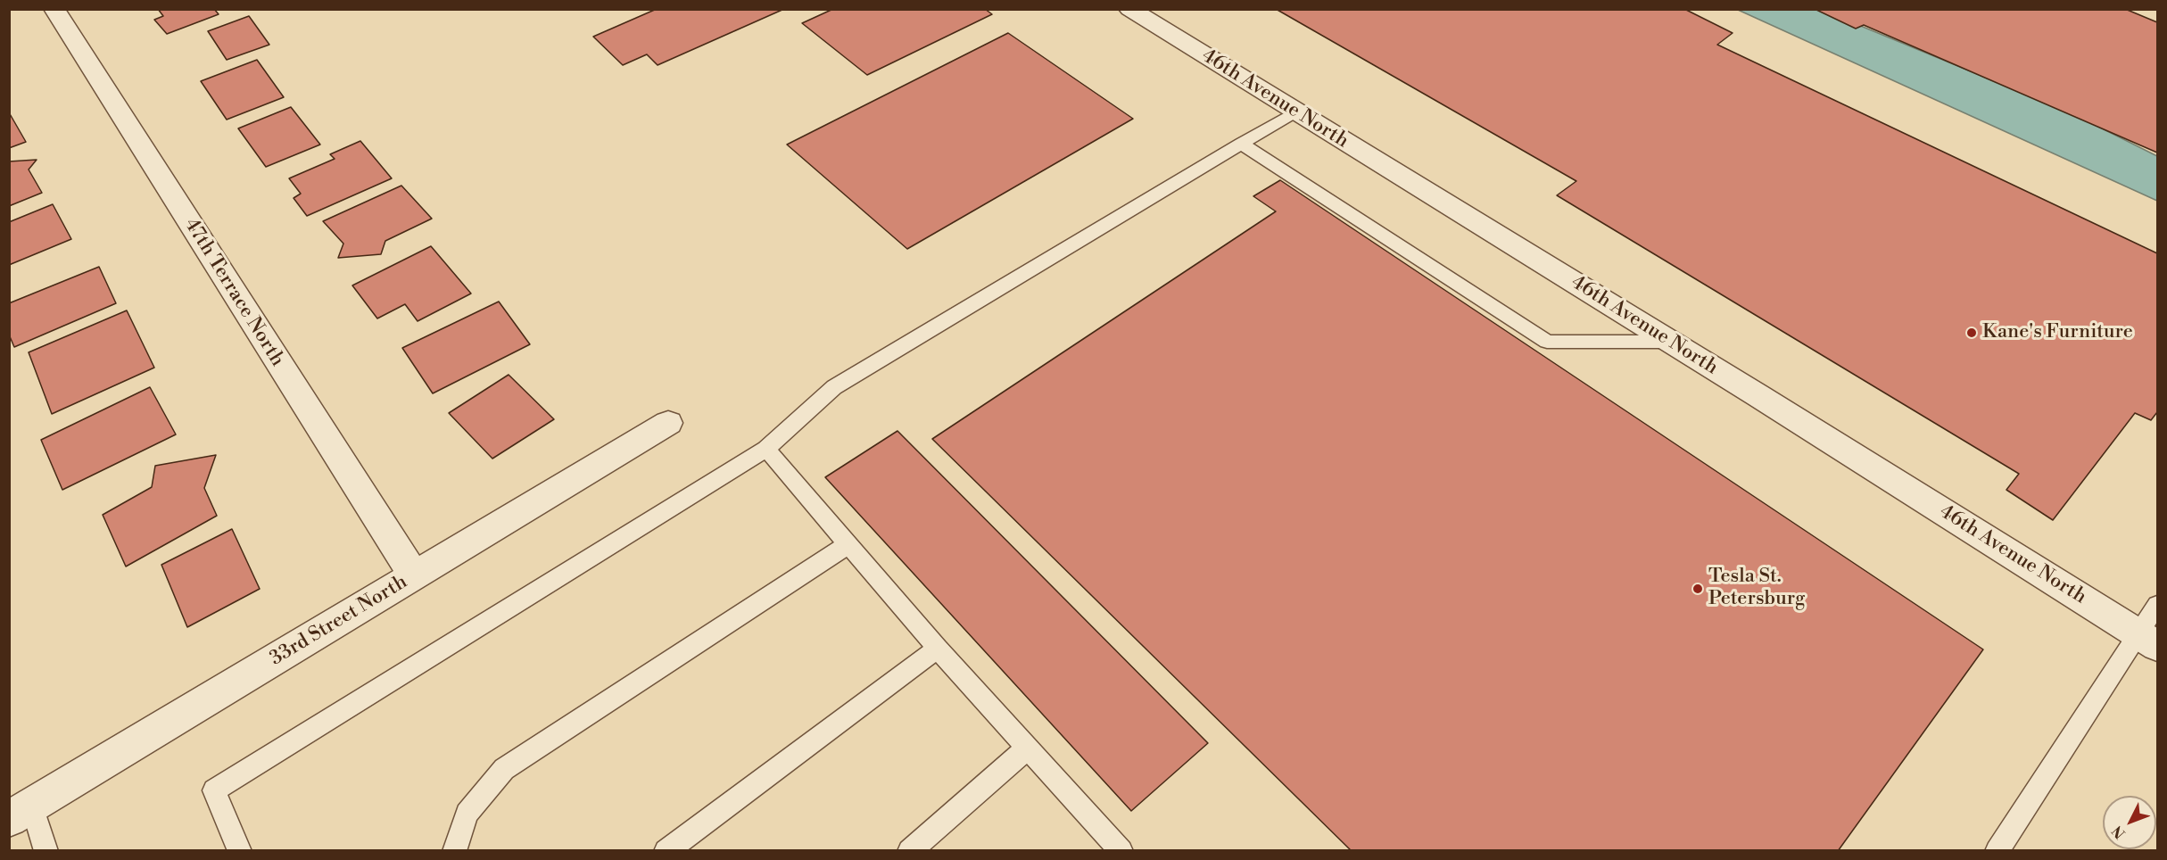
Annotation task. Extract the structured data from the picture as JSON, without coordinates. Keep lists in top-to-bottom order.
{
  "streets": {
    "street": ["46th Avenue North", "47th Terrace North", "33rd Street North"]
  },
  "crossings": [
    ["47th Terrace North", "33rd Street North"]
  ],
  "places": ["Kane's Furniture", "Tesla St. Petersburg"],
  "north": "bottom left"
}
